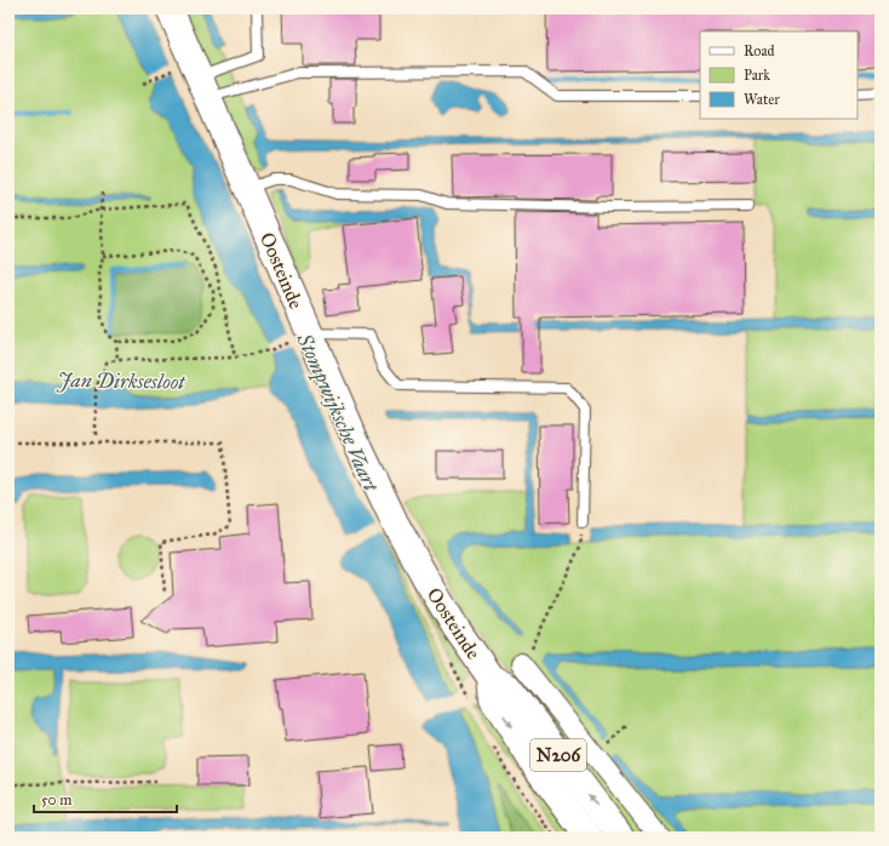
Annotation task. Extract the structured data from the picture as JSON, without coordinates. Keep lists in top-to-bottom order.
{
  "streets": {
    "main road": ["Oosteinde", "N206"]
  },
  "water": ["Jan Dirksesloot", "Stompwijksche Vaart"],
  "legend": ["Road", "Park", "Water"],
  "scale_bar": "50 m"
}
